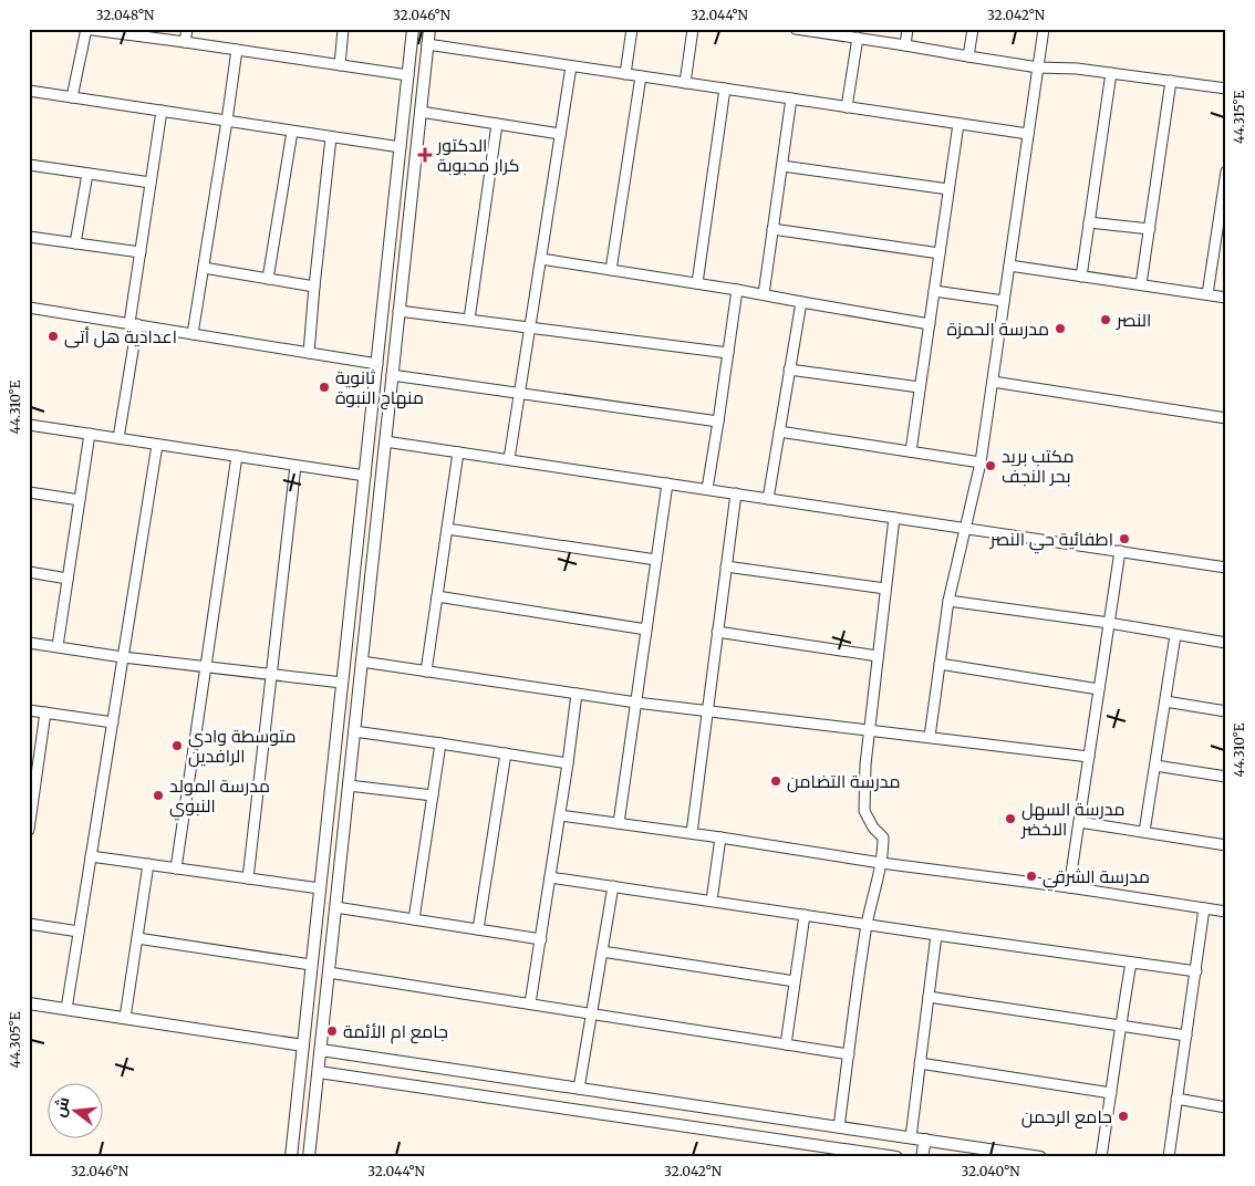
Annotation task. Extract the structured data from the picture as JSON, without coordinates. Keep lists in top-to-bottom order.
{
  "places": {
    "health": ["الدكتور كرار محبوبة"],
    "other": [
      "النصر",
      "مدرسة الحمزة",
      "اعدادية هل أتى",
      "ثانوية منهاج النبوة",
      "مكتب بريد بحر النجف",
      "اطفائية حي النصر",
      "متوسطة وادي الرافدين",
      "مدرسة التضامن",
      "مدرسة المولد النبوي",
      "مدرسة السهل الاخضر",
      "مدرسة الشرقي",
      "جامع ام الأئمة",
      "جامع الرحمن"
    ]
  },
  "north": "left",
  "coordinates": [
    "32.048°N",
    "32.046°N",
    "32.044°N",
    "32.042°N",
    "44.315°E",
    "44.310°E",
    "44.305°E",
    "32.040°N"
  ]
}
